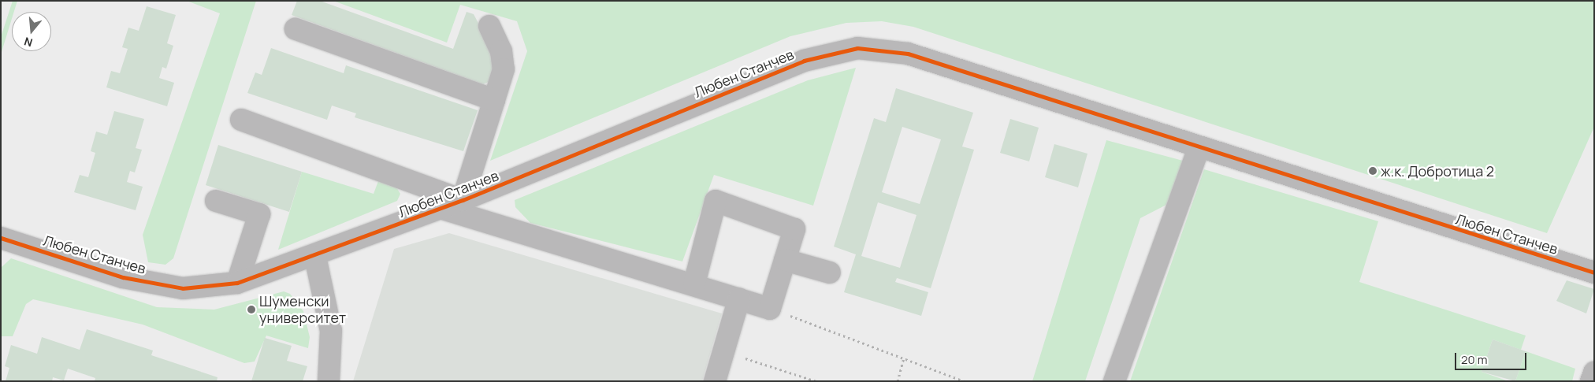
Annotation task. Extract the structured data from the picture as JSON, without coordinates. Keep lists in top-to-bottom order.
{
  "streets": {
    "street": ["Любен Станчев"]
  },
  "places": ["ж.к. Добротица 2", "Шуменски университет"],
  "scale_bar": "20 m",
  "north": "bottom"
}
